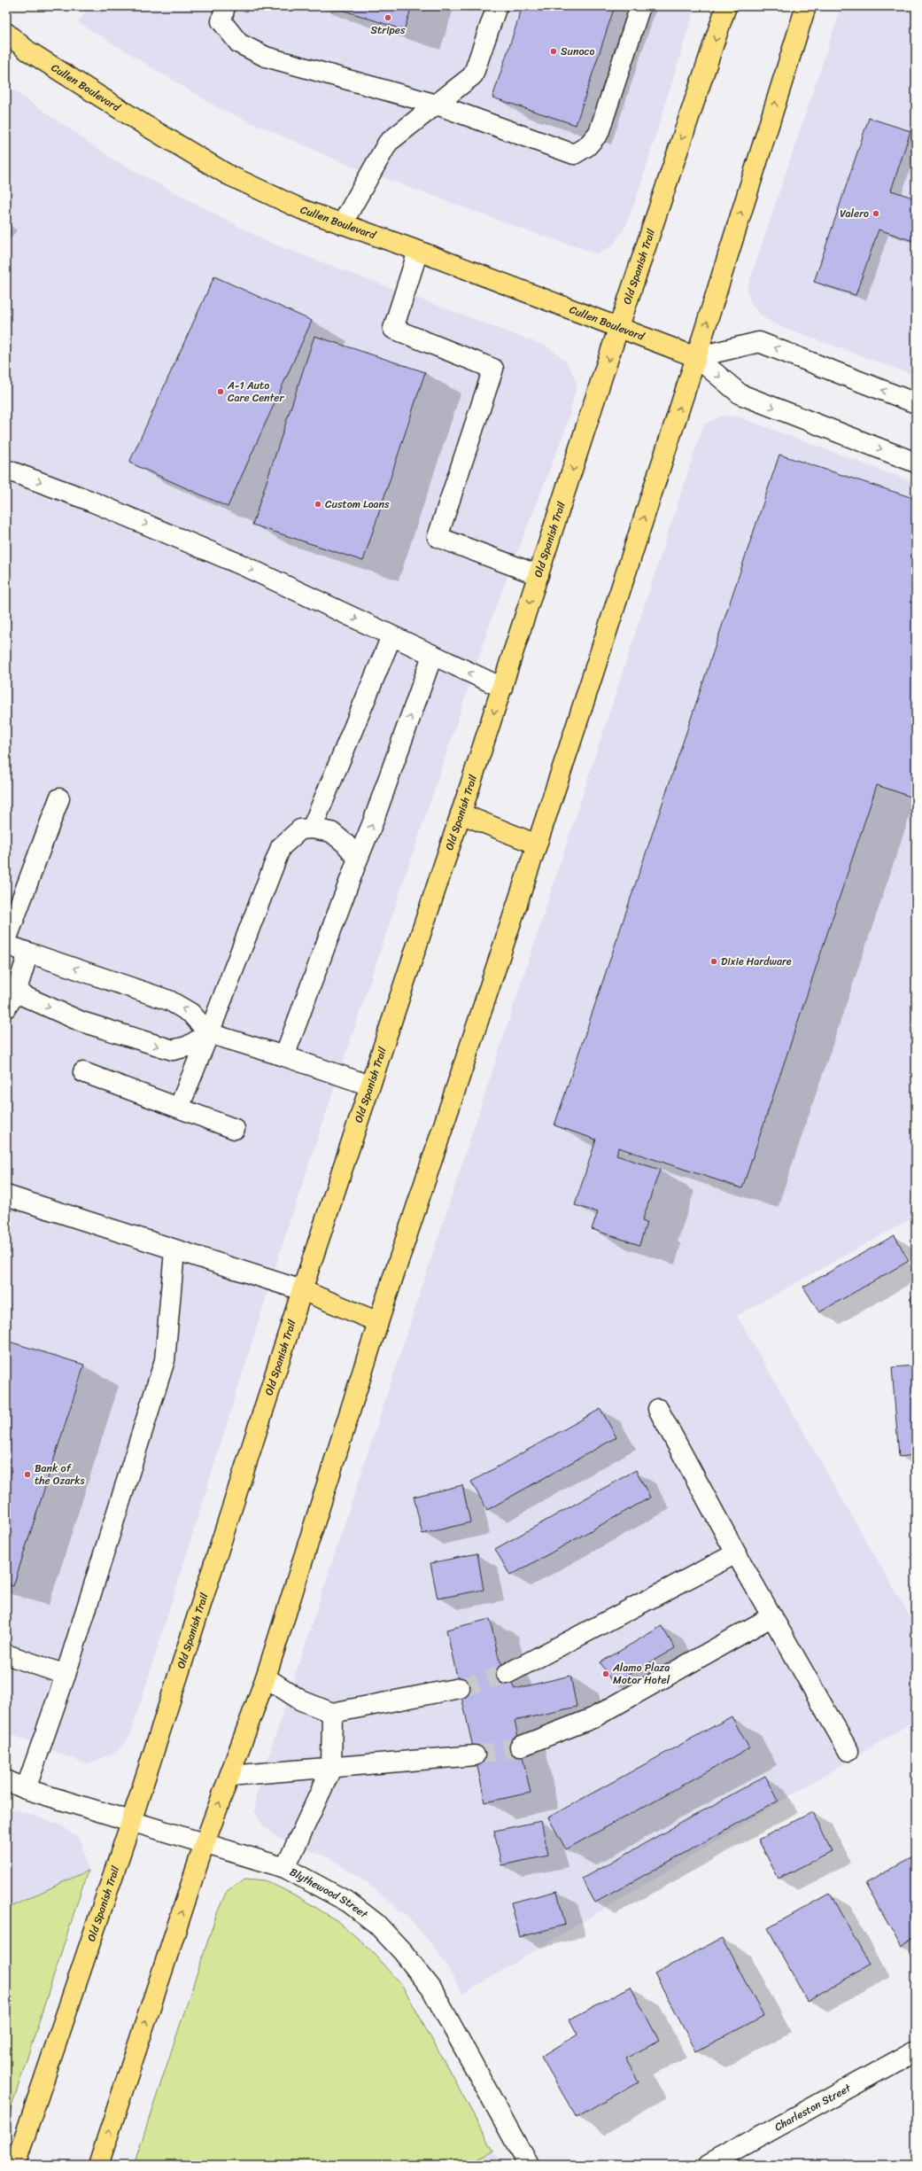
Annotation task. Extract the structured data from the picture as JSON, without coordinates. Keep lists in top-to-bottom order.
{
  "streets": {
    "main road": ["Cullen Boulevard", "Old Spanish Trail"],
    "street": ["Blythewood Street", "Charleston Street"]
  },
  "crossings": [
    ["Cullen Boulevard", "Old Spanish Trail"],
    ["Old Spanish Trail", "Blythewood Street"]
  ],
  "places": [
    "Stripes",
    "Sunoco",
    "Valero",
    "A-1 Auto Care Center",
    "Custom Loans",
    "Dixie Hardware",
    "Bank of the Ozarks",
    "Alamo Plaza Motor Hotel"
  ]
}
